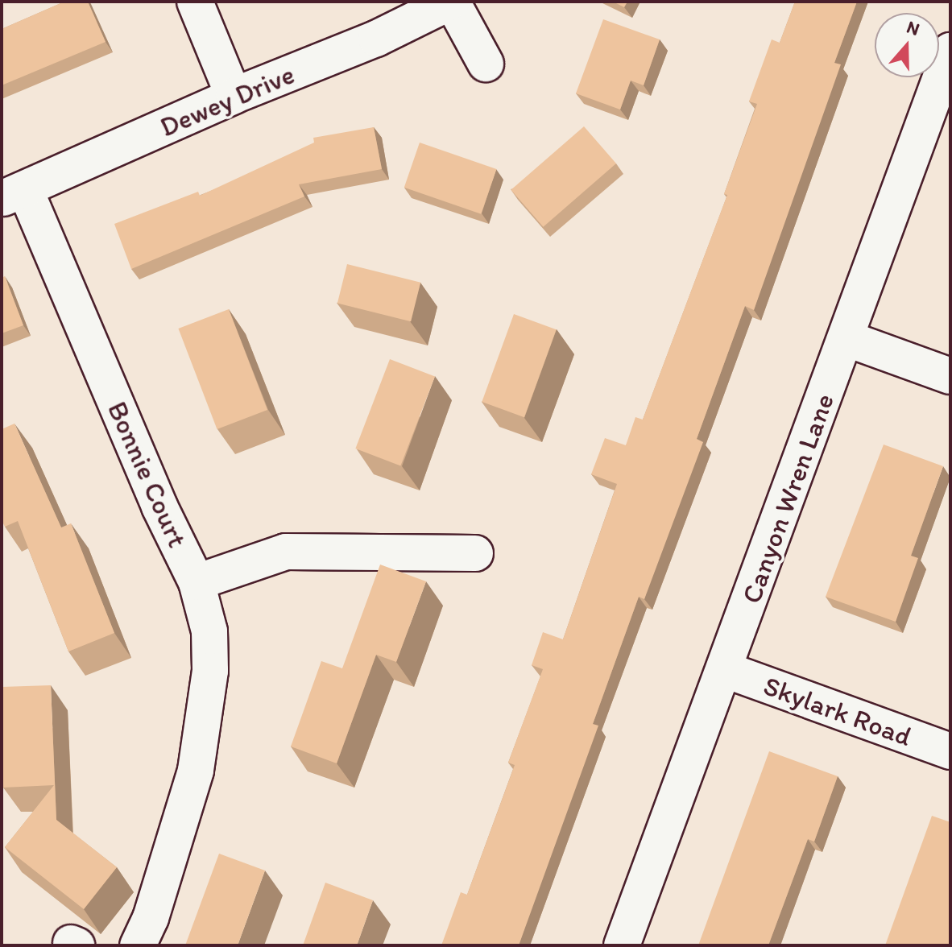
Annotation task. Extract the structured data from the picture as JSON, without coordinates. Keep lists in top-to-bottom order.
{
  "streets": {
    "street": [
      "Dewey Drive",
      "Bonnie Court",
      "Canyon Wren Lane",
      "Skylark Road"
    ]
  },
  "crossings": [
    ["Dewey Drive", "Bonnie Court"],
    ["Canyon Wren Lane", "Skylark Road"]
  ],
  "north": "top"
}
